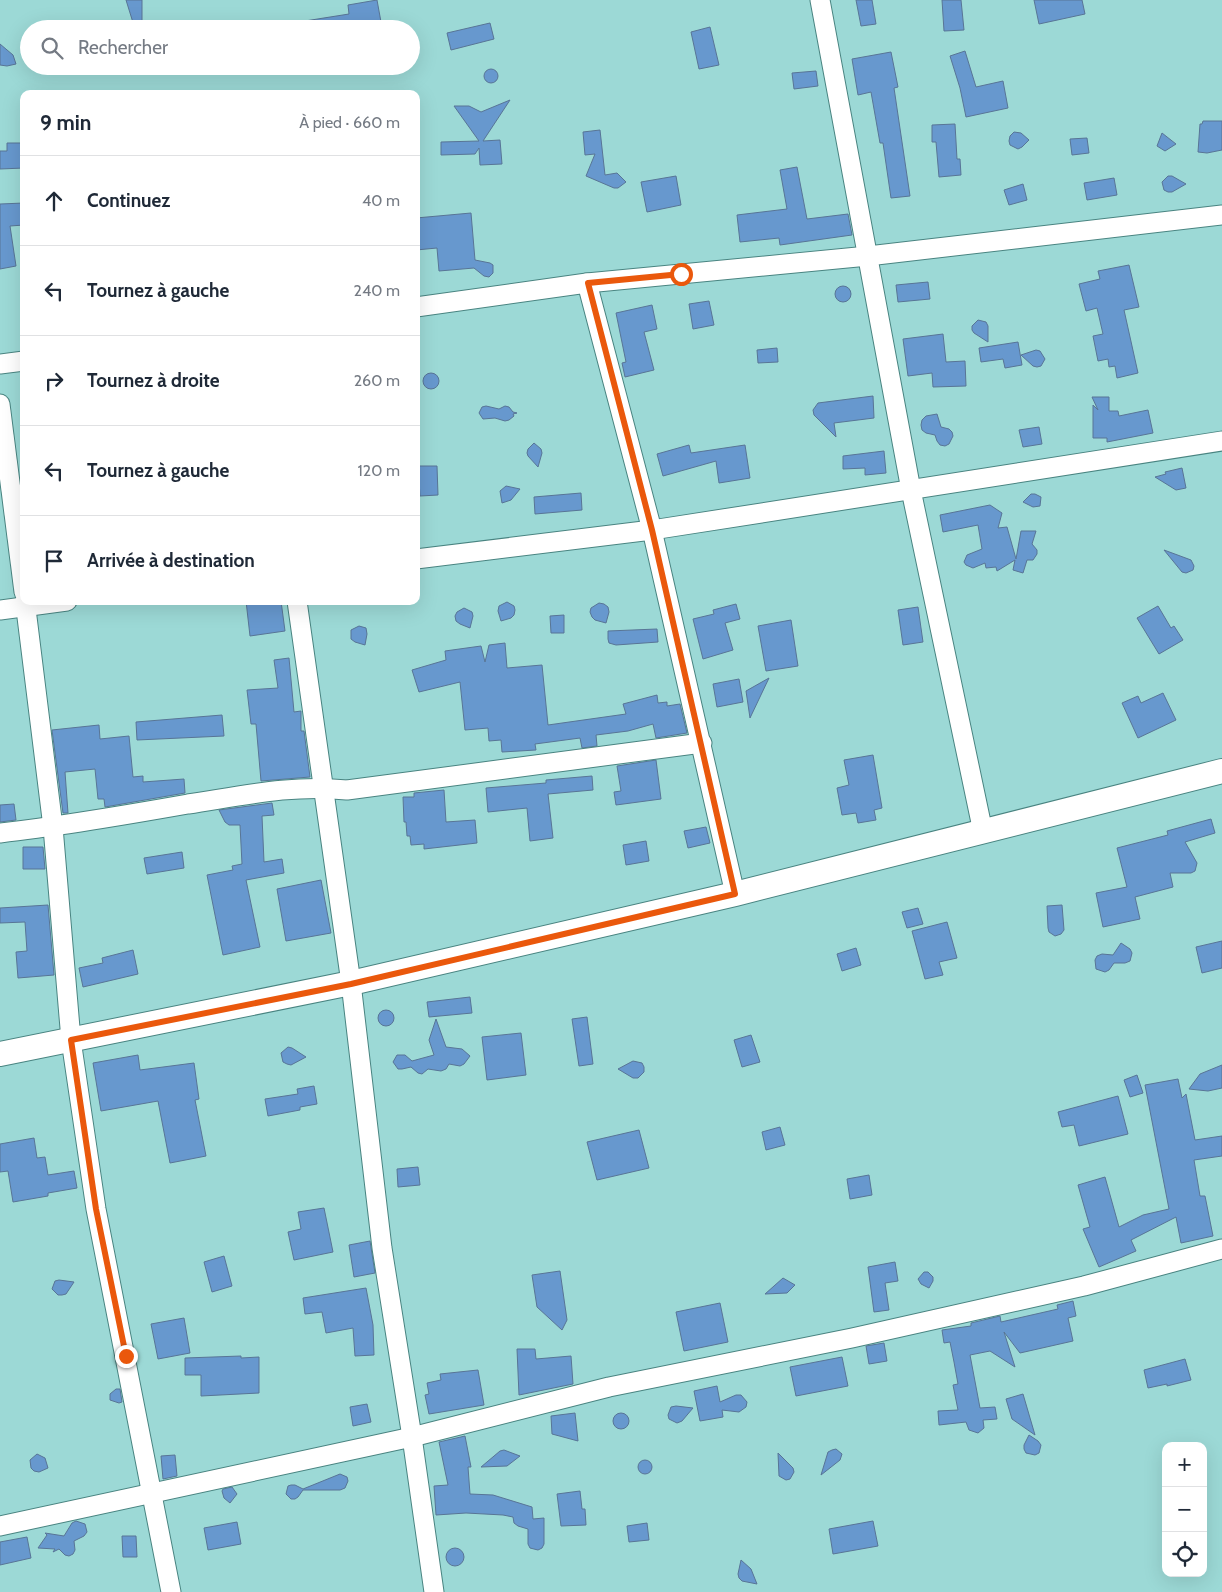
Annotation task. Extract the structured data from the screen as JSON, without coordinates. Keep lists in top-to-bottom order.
{
  "page": {
    "search": "Rechercher",
    "heading": ["9 min", "À pied · 660 m"],
    "list": [
      ["Continuez", "40 m"],
      ["Tournez à gauche", "240 m"],
      ["Tournez à droite", "260 m"],
      ["Tournez à gauche", "120 m"],
      "Arrivée à destination"
    ],
    "map_buttons": ["+", "−"]
  }
}
